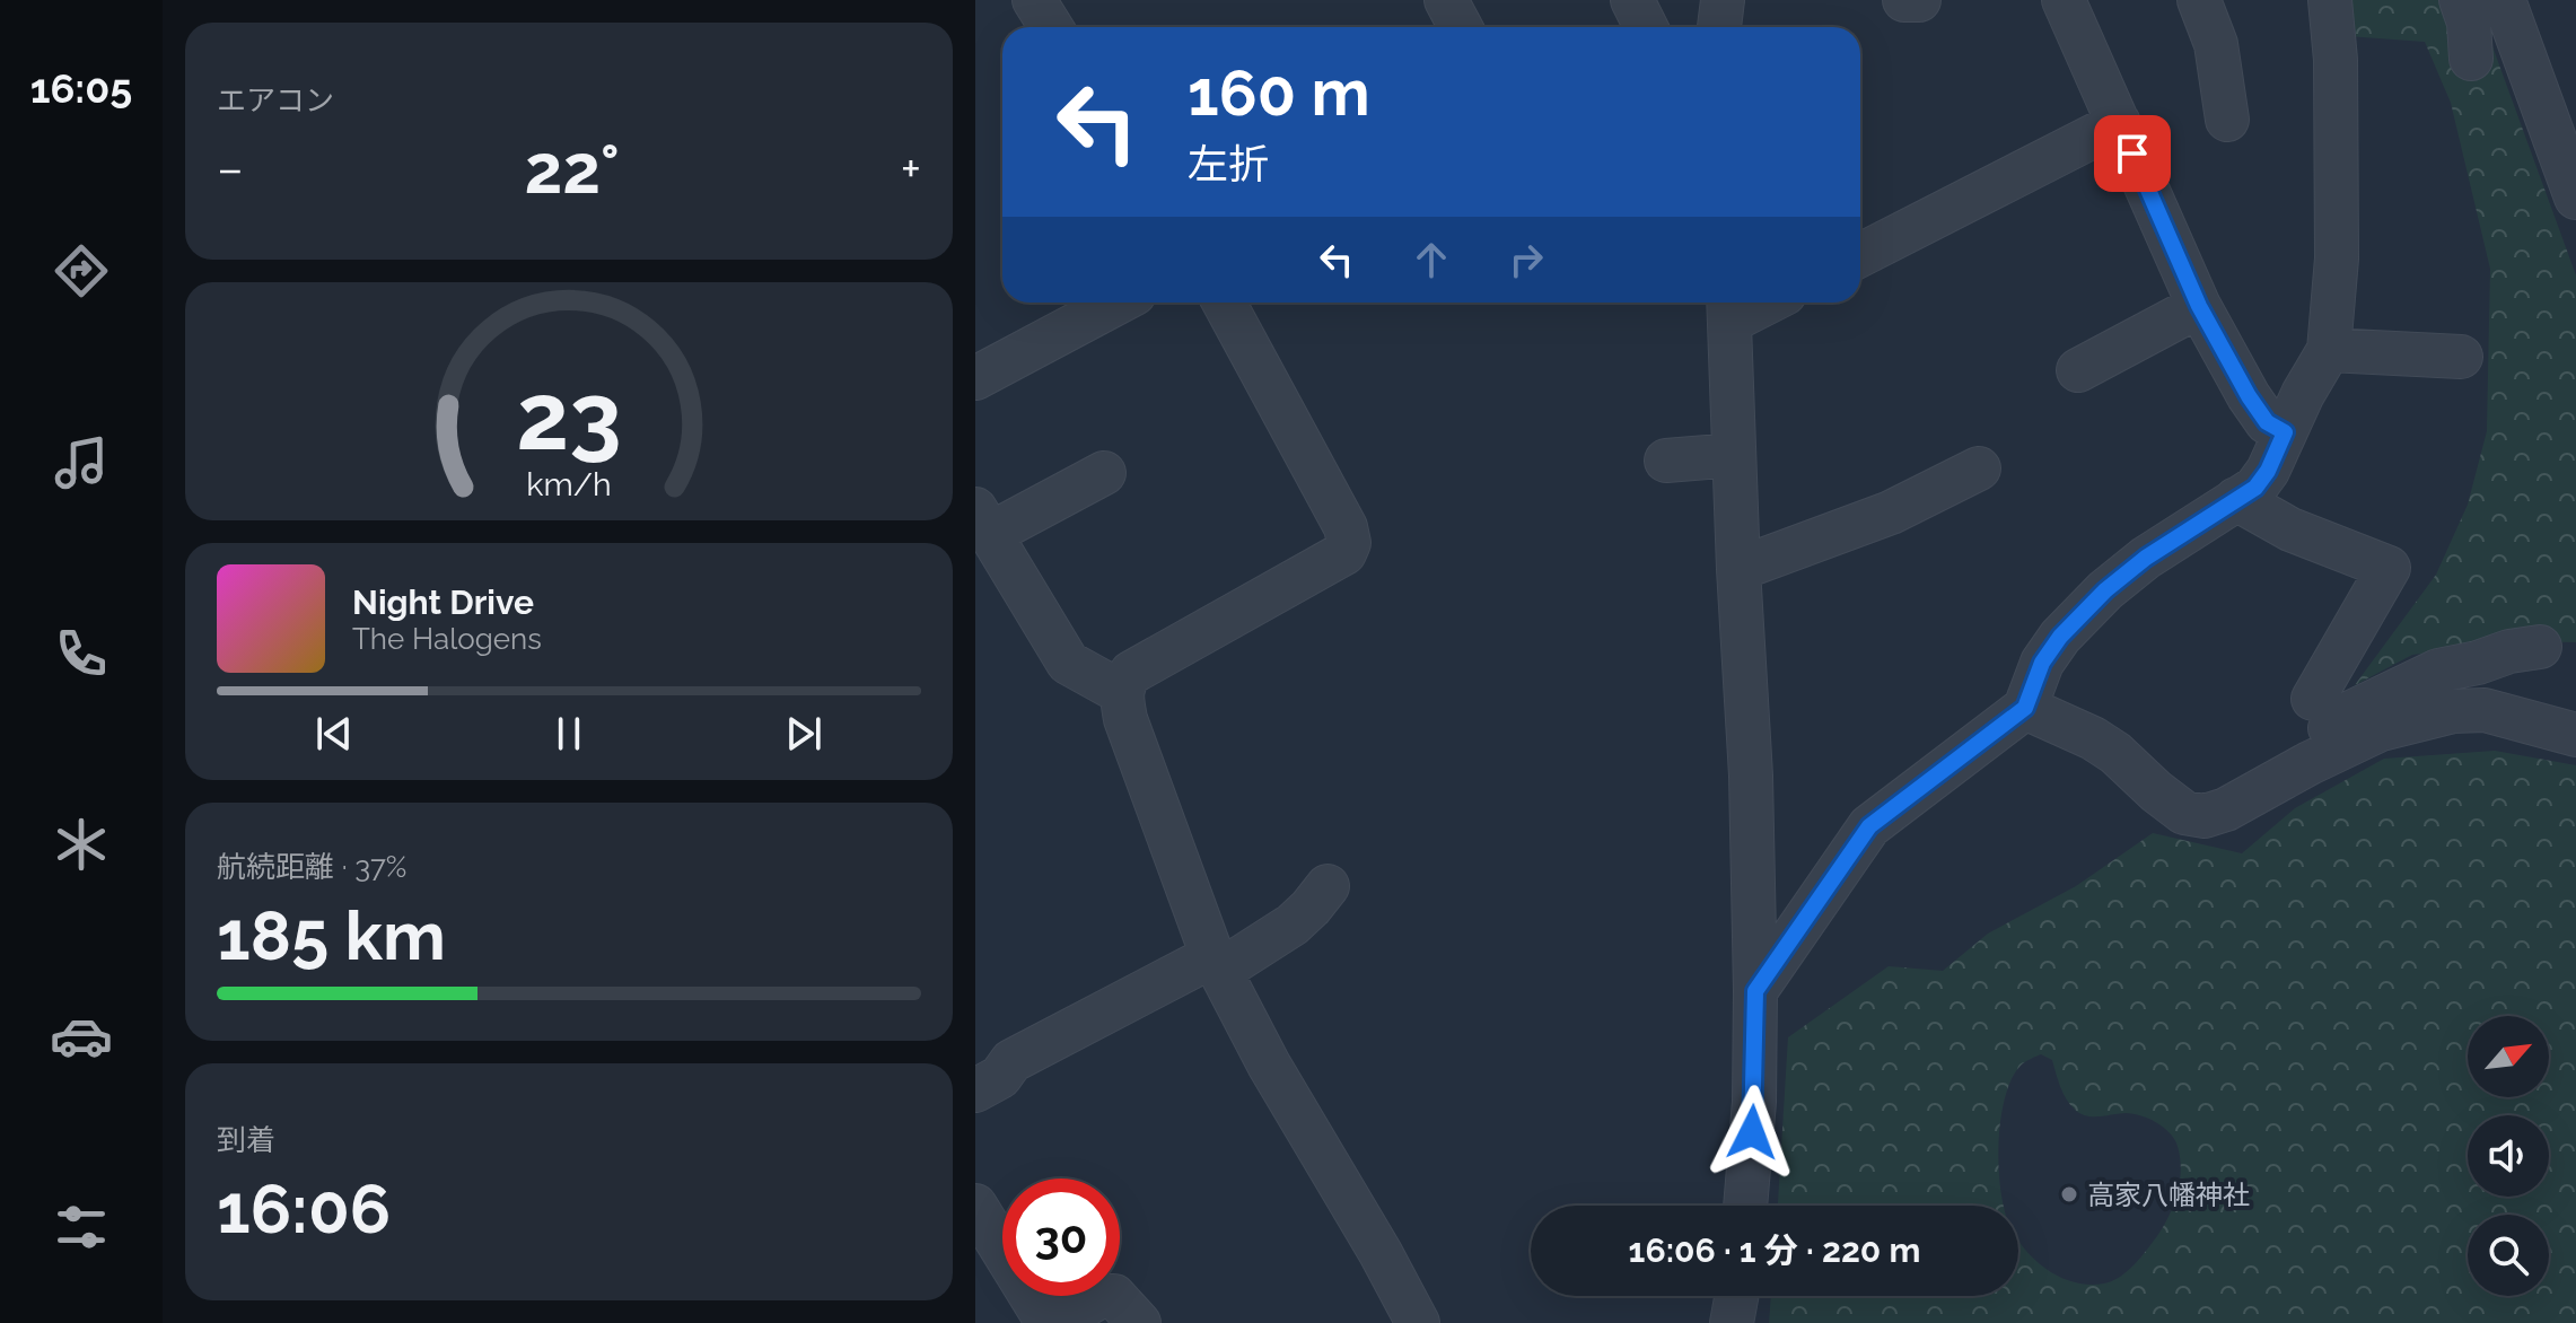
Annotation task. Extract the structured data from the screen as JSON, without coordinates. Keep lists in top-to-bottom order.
{
  "places": ["高家八幡神社"],
  "north": "top right",
  "page": {
    "tabs": "16:05",
    "tile": [
      "エアコン",
      ["航続距離 · 37%", "185 km"],
      ["到着", "16:06"]
    ],
    "turn": ["160 m", "左折"],
    "heat": ["−", "22°", "+"],
    "song": ["Night Drive", "The Halogens"],
    "limit": "30",
    "trip": "16:06 · 1 分 · 220 m",
    "gauge": ["23", "km/h"]
  }
}
